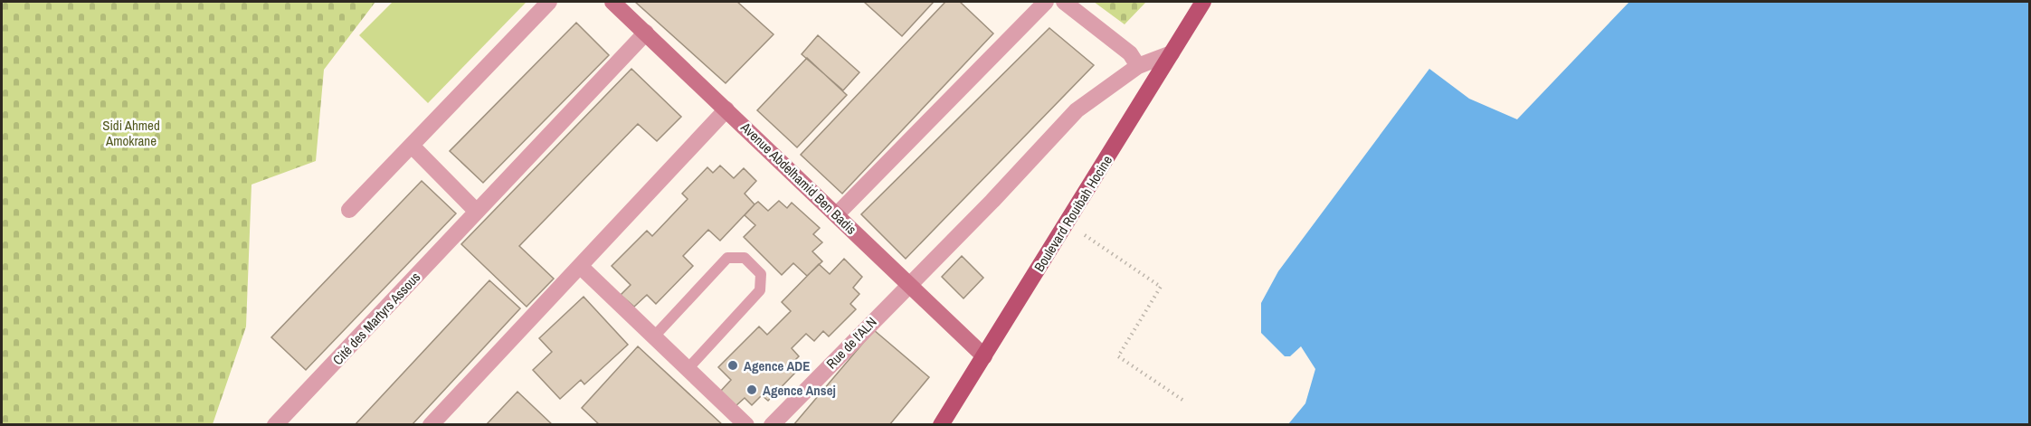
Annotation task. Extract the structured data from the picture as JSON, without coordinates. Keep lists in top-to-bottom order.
{
  "streets": {
    "main road": ["Avenue Abdelhamid Ben Badis", "Boulevard Rouibah Hocine"],
    "street": ["Cité des Martyrs Assous", "Rue de l'ALN"]
  },
  "crossings": [
    ["Avenue Abdelhamid Ben Badis", "Boulevard Rouibah Hocine"],
    ["Avenue Abdelhamid Ben Badis", "Cité des Martyrs Assous"],
    ["Avenue Abdelhamid Ben Badis", "Rue de l'ALN"],
    ["Boulevard Rouibah Hocine", "Rue de l'ALN"]
  ],
  "parks": ["Sidi Ahmed Amokrane"],
  "places": ["Agence ADE", "Agence Ansej"]
}
